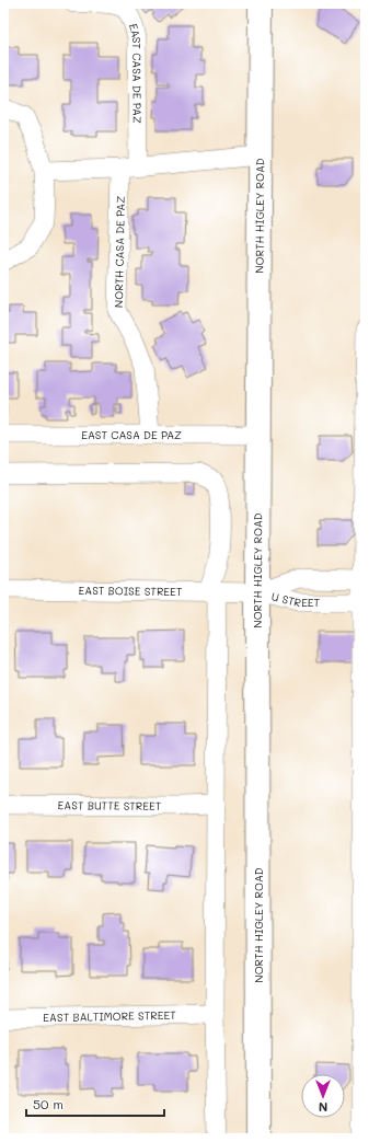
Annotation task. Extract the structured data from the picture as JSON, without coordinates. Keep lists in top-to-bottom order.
{
  "streets": {
    "main road": ["NORTH HIGLEY ROAD"],
    "street": [
      "EAST CASA DE PAZ",
      "NORTH CASA DE PAZ",
      "EAST BOISE STREET",
      "U STREET",
      "EAST BUTTE STREET",
      "EAST BALTIMORE STREET"
    ]
  },
  "crossings": [
    ["EAST CASA DE PAZ", "NORTH HIGLEY ROAD"],
    ["EAST CASA DE PAZ", "NORTH CASA DE PAZ"],
    ["NORTH HIGLEY ROAD", "EAST BOISE STREET"],
    ["NORTH HIGLEY ROAD", "U STREET"],
    ["EAST BOISE STREET", "U STREET"]
  ],
  "scale_bar": "50 m",
  "north": "bottom"
}
